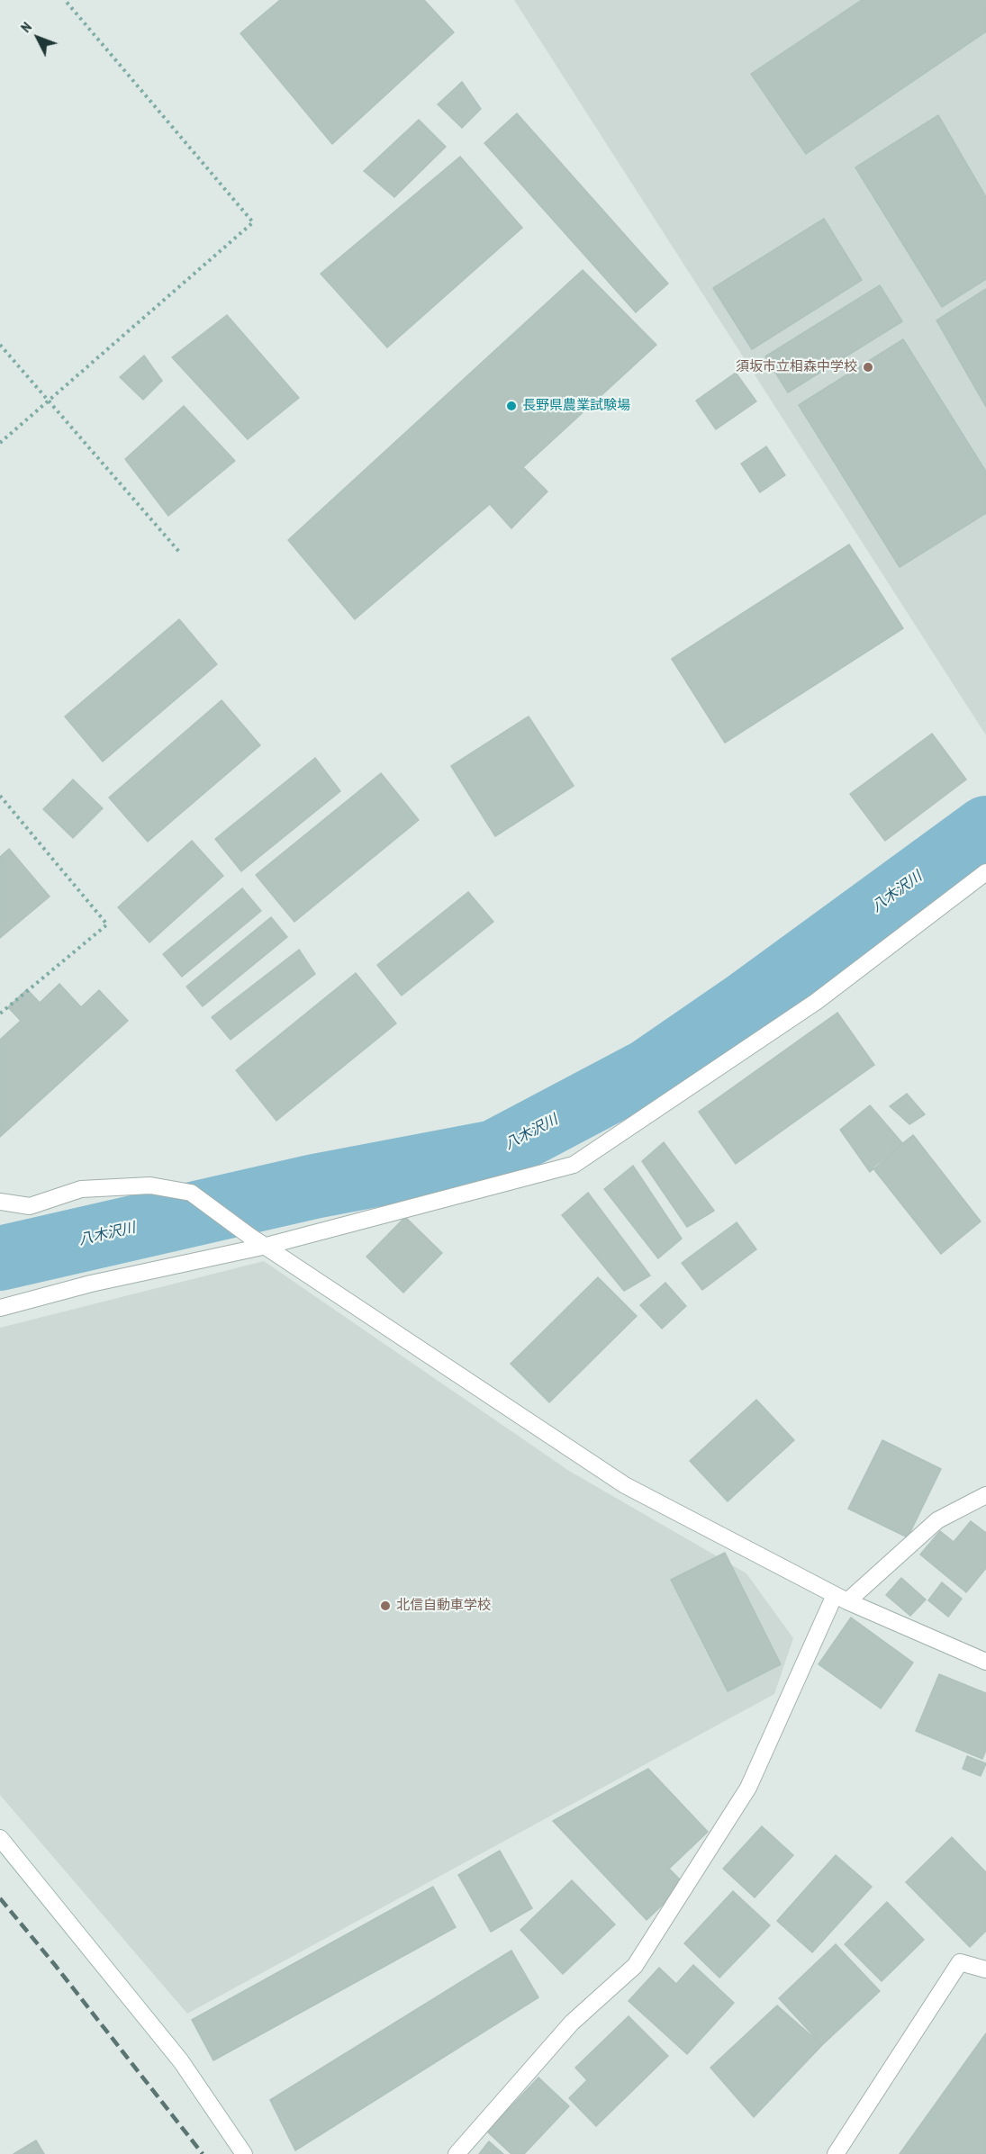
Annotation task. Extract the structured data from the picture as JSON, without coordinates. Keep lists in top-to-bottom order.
{
  "water": ["八木沢川"],
  "places": ["須坂市立相森中学校", "長野県農業試験場", "北信自動車学校"],
  "north": "top left"
}
